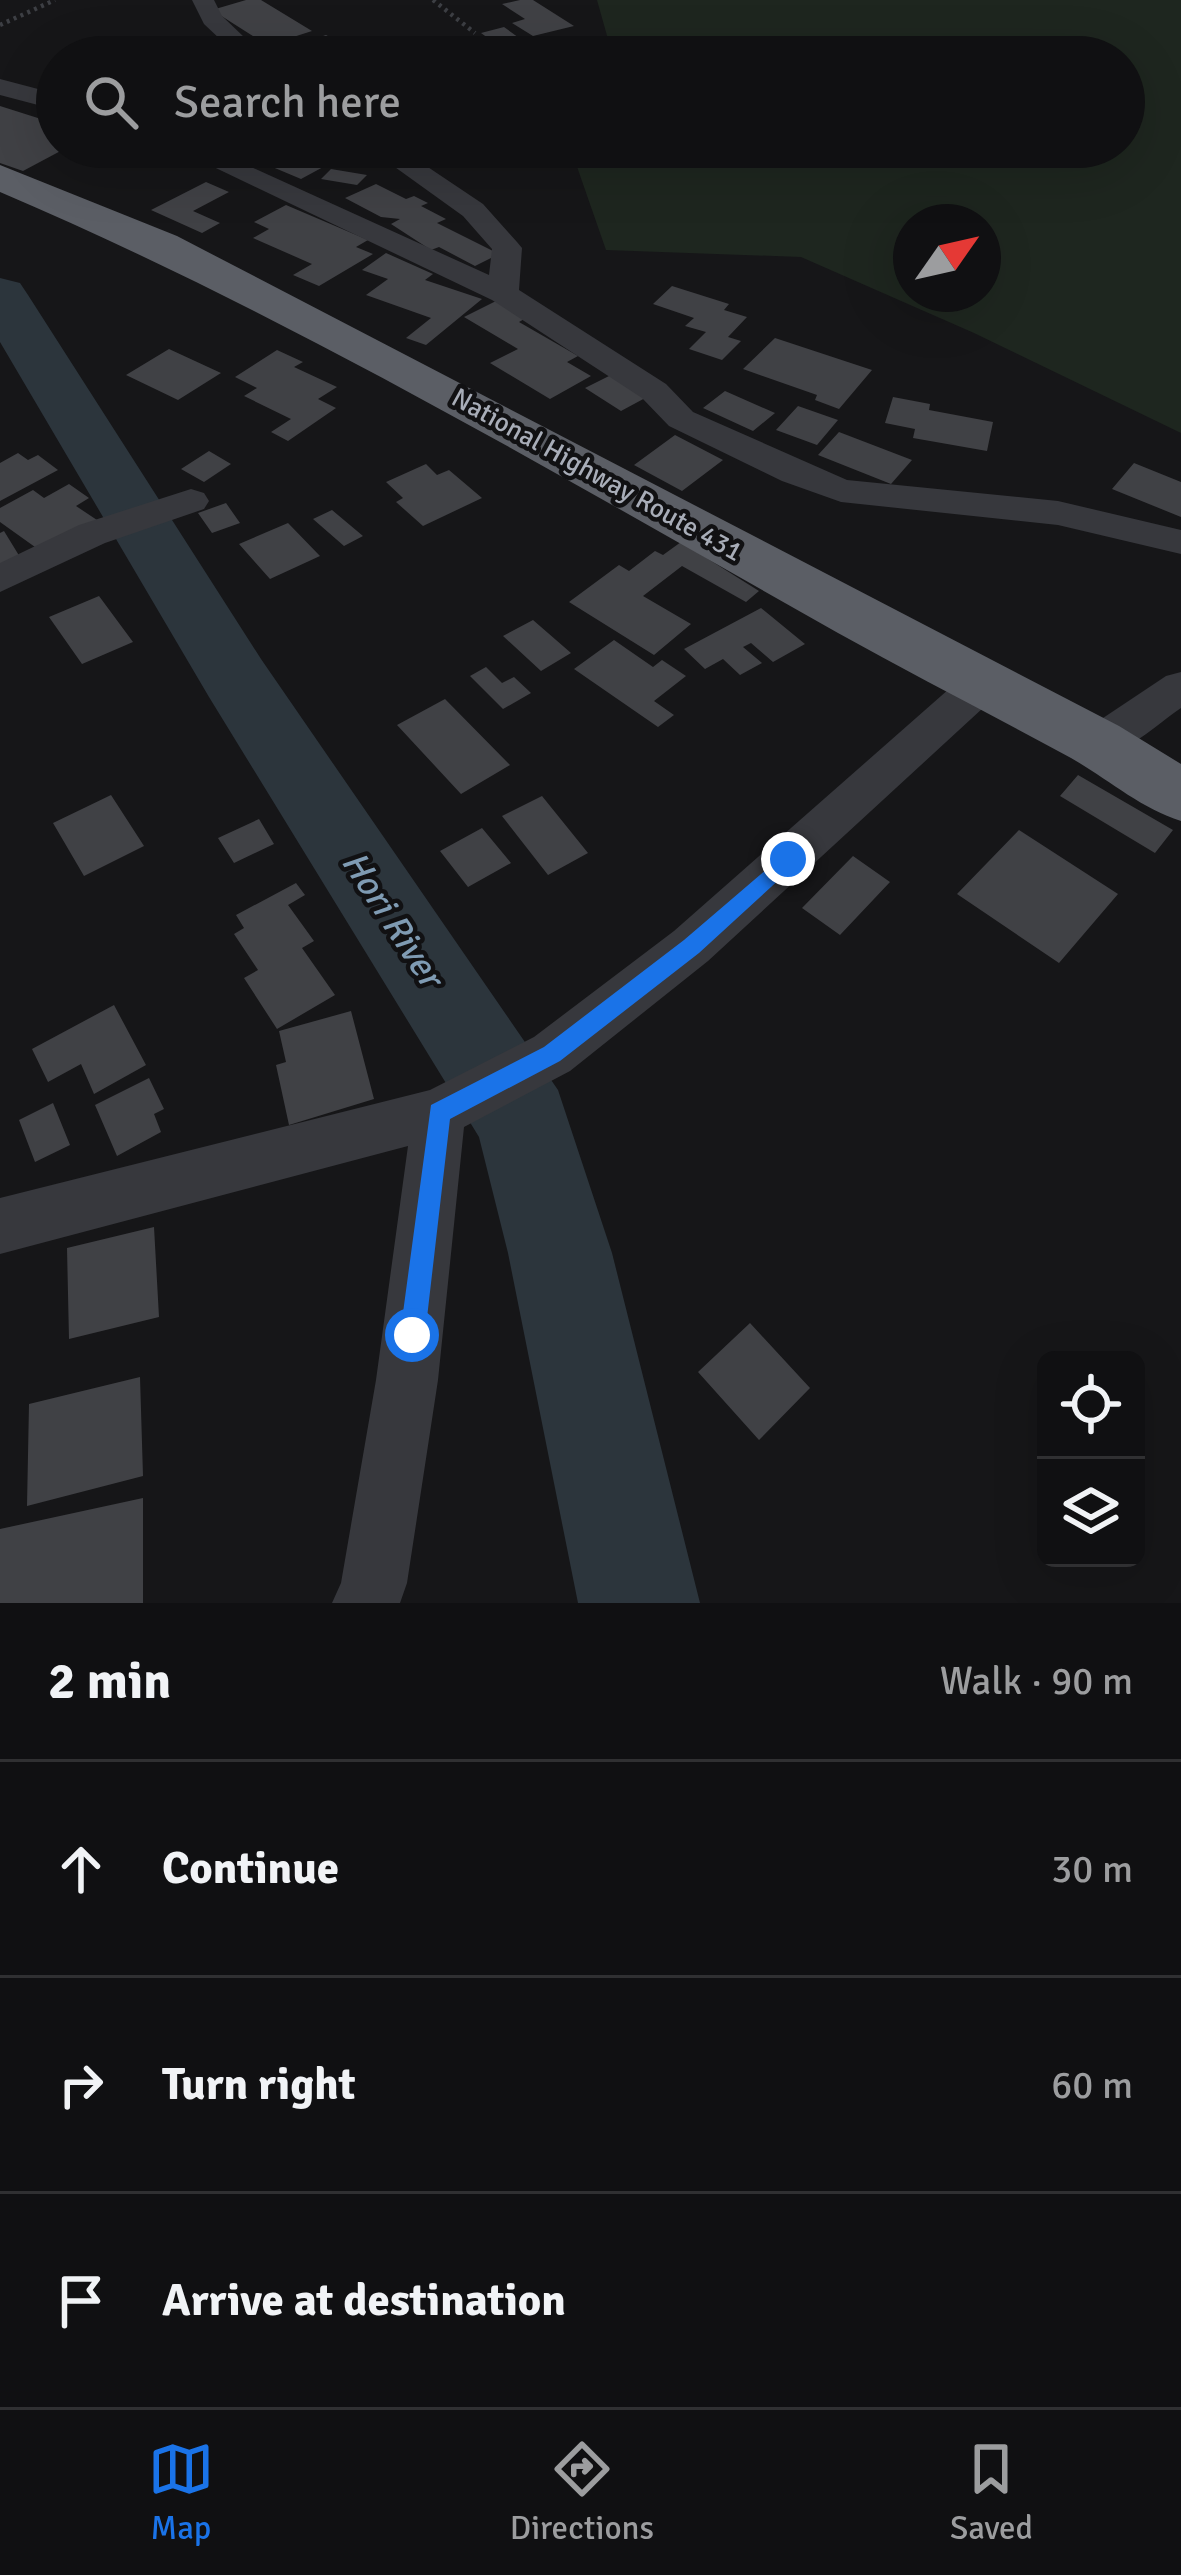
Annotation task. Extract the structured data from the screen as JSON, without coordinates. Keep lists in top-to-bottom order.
{
  "streets": {
    "highway": ["National Highway Route 431"]
  },
  "water": ["Hori River"],
  "north": "top right",
  "page": {
    "search": "Search here",
    "heading": ["2 min", "Walk · 90 m"],
    "list": [
      ["Continue", "30 m"],
      ["Turn right", "60 m"],
      "Arrive at destination"
    ],
    "nav": ["Map", "Directions", "Saved"]
  }
}
